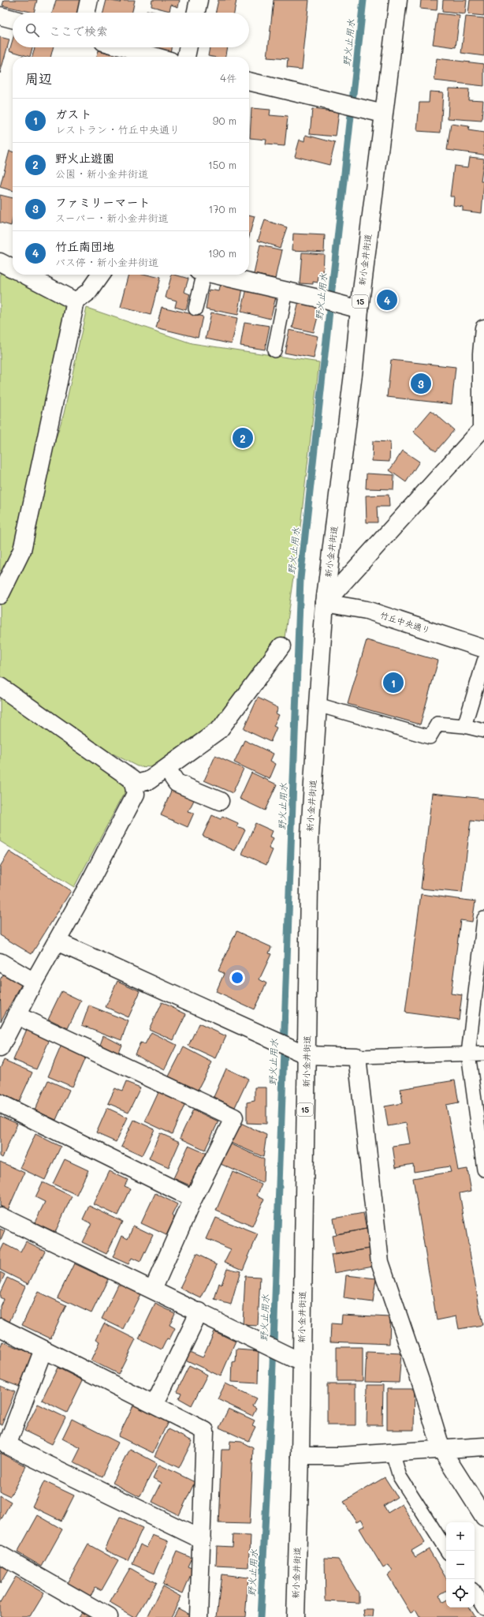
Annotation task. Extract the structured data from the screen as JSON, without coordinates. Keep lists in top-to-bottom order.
{
  "streets": {
    "street": ["新小金井街道", "15", "竹丘中央通り"]
  },
  "crossings": [
    ["新小金井街道", "竹丘中央通り"]
  ],
  "water": ["野火止用水"],
  "page": {
    "search": "ここで検索",
    "heading": ["周辺", "4件"],
    "list": [
      {
        "mark": "1",
        "name": "ガスト",
        "note": "レストラン · 竹丘中央通り",
        "value": "90 m"
      },
      {
        "mark": "2",
        "name": "野火止遊園",
        "note": "公園 · 新小金井街道",
        "value": "150 m"
      },
      {
        "mark": "3",
        "name": "ファミリーマート",
        "note": "スーパー · 新小金井街道",
        "value": "170 m"
      },
      {
        "mark": "4",
        "name": "竹丘南団地",
        "note": "バス停 · 新小金井街道",
        "value": "190 m"
      }
    ],
    "pins": [
      "4",
      "3",
      "2",
      "1"
    ],
    "map_buttons": ["+", "−"]
  }
}
